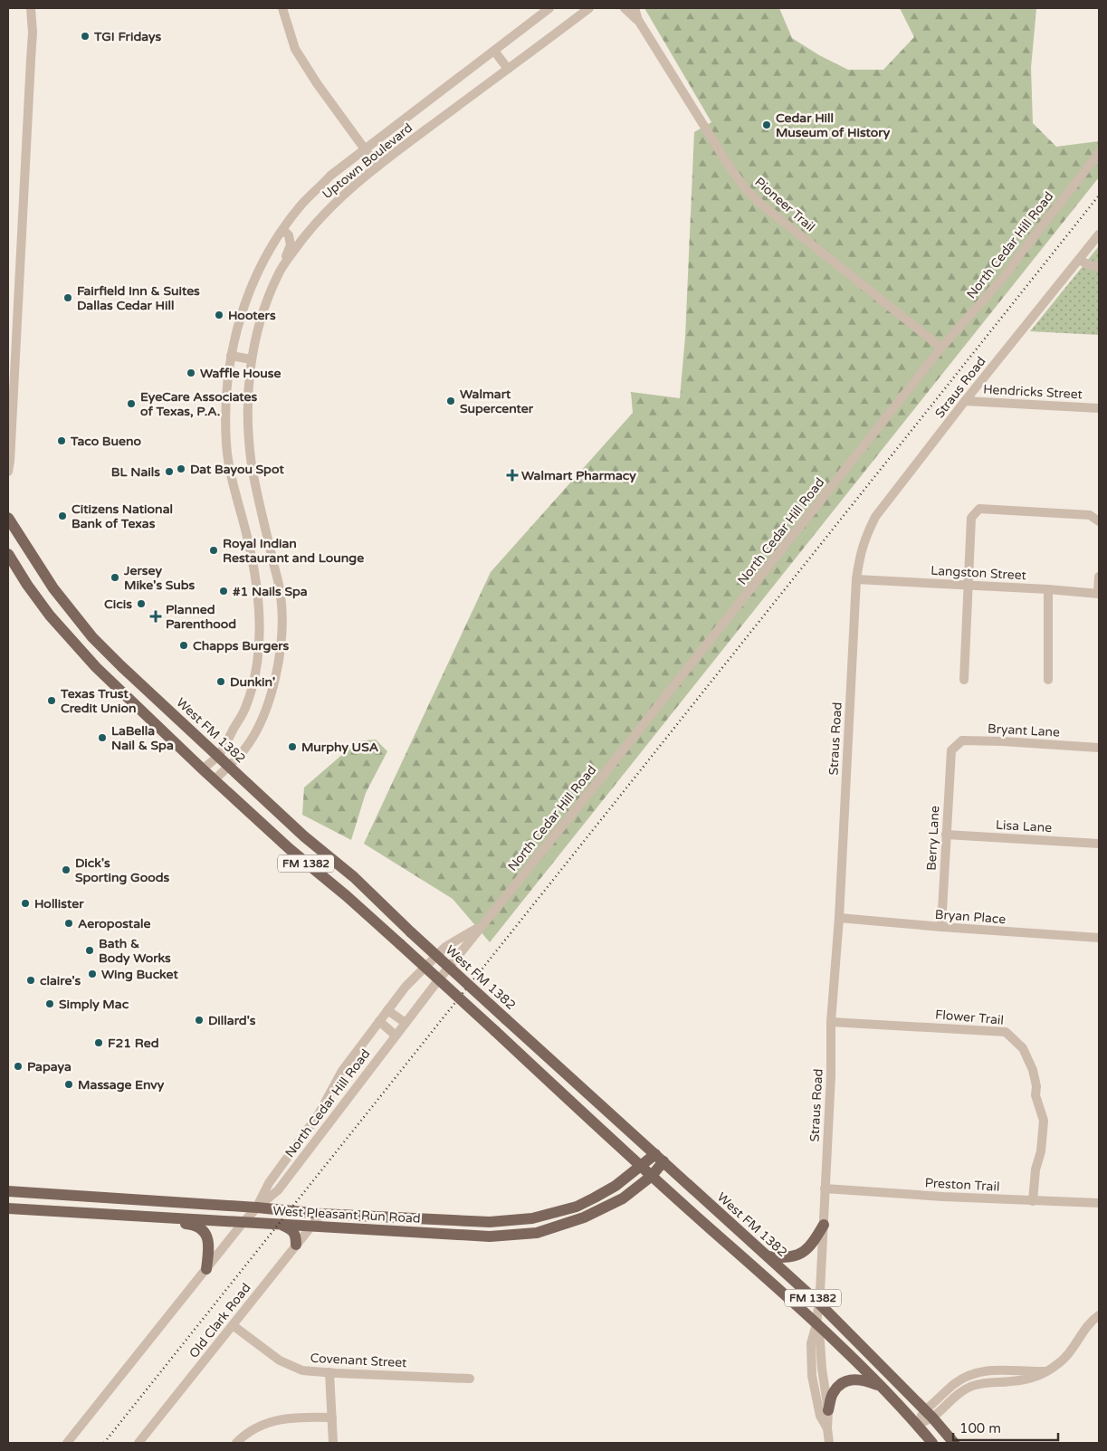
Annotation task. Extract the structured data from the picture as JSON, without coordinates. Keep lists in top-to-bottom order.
{
  "streets": {
    "main road": ["West FM 1382", "FM 1382", "West Pleasant Run Road"],
    "street": [
      "Uptown Boulevard",
      "Pioneer Trail",
      "North Cedar Hill Road",
      "Straus Road",
      "Hendricks Street",
      "Langston Street",
      "Bryant Lane",
      "Lisa Lane",
      "Berry Lane",
      "Bryan Place",
      "Flower Trail",
      "Preston Trail",
      "Old Clark Road",
      "Covenant Street"
    ]
  },
  "crossings": [
    ["Uptown Boulevard", "West FM 1382"],
    ["Uptown Boulevard", "FM 1382"],
    ["Pioneer Trail", "North Cedar Hill Road"],
    ["North Cedar Hill Road", "West Pleasant Run Road"],
    ["Straus Road", "Hendricks Street"],
    ["Straus Road", "Langston Street"],
    ["Straus Road", "West FM 1382"],
    ["Straus Road", "FM 1382"],
    ["Straus Road", "Bryan Place"],
    ["Straus Road", "Flower Trail"],
    ["Straus Road", "Preston Trail"],
    ["West FM 1382", "West Pleasant Run Road"],
    ["Bryant Lane", "Berry Lane"],
    ["Lisa Lane", "Berry Lane"],
    ["Berry Lane", "Bryan Place"],
    ["FM 1382", "West Pleasant Run Road"],
    ["Flower Trail", "Preston Trail"],
    ["West Pleasant Run Road", "Old Clark Road"],
    ["Old Clark Road", "Covenant Street"]
  ],
  "places": {
    "other": [
      "TGI Fridays",
      "Cedar Hill Museum of History",
      "Fairfield Inn & Suites Dallas Cedar Hill",
      "Hooters",
      "Waffle House",
      "Walmart Supercenter",
      "EyeCare Associates of Texas, P.A.",
      "Taco Bueno",
      "Dat Bayou Spot",
      "BL Nails",
      "Citizens National Bank of Texas",
      "Royal Indian Restaurant and Lounge",
      "Jersey Mike's Subs",
      "#1 Nails Spa",
      "Cicis",
      "Chapps Burgers",
      "Dunkin'",
      "Texas Trust Credit Union",
      "LaBella Nail & Spa",
      "Murphy USA",
      "Dick's Sporting Goods",
      "Hollister",
      "Aeropostale",
      "Bath & Body Works",
      "Wing Bucket",
      "claire's",
      "Simply Mac",
      "Dillard's",
      "F21 Red",
      "Papaya",
      "Massage Envy"
    ],
    "health": ["Walmart Pharmacy", "Planned Parenthood"]
  },
  "scale_bar": "100 m"
}
